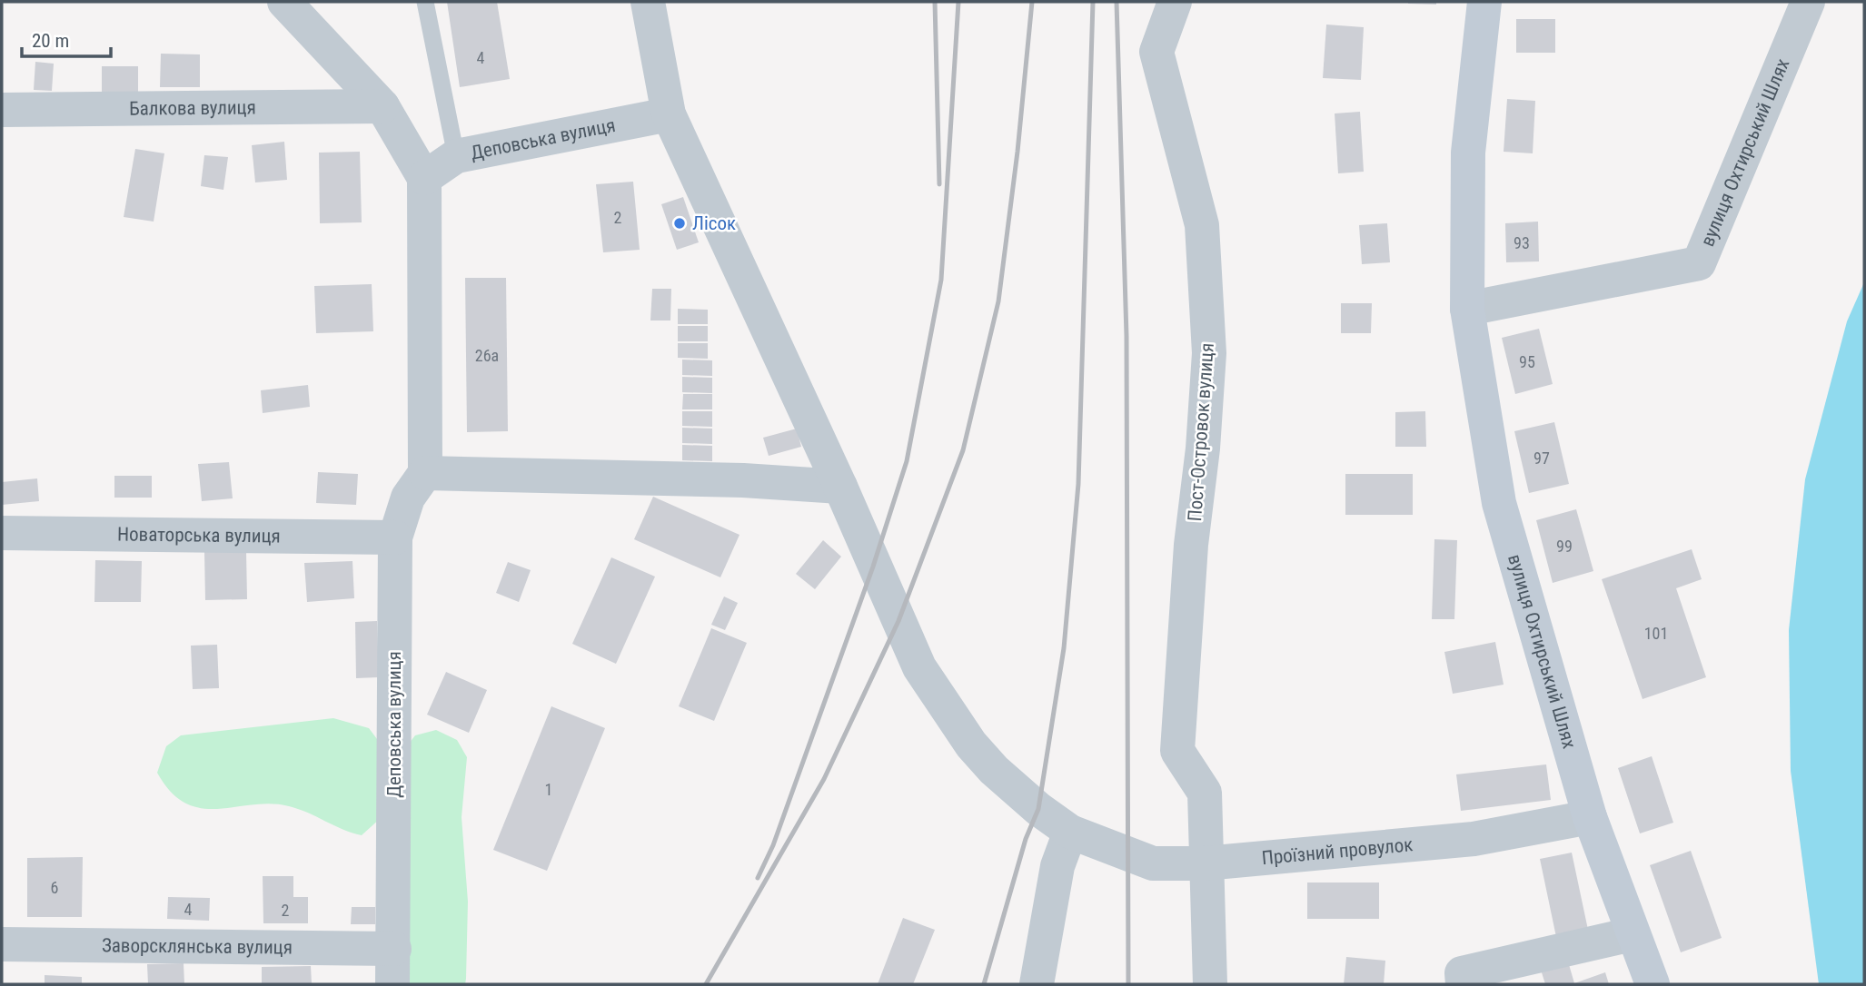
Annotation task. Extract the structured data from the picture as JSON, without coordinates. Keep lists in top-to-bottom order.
{
  "streets": {
    "main road": ["вулиця Охтирський Шлях"],
    "street": [
      "Балкова вулиця",
      "Деповська вулиця",
      "Пост-Островок вулиця",
      "Новаторська вулиця",
      "Проїзний провулок",
      "Заворсклянська вулиця"
    ]
  },
  "crossings": [
    ["Деповська вулиця", "Новаторська вулиця"],
    ["Деповська вулиця", "Проїзний провулок"],
    ["Деповська вулиця", "Заворсклянська вулиця"],
    ["вулиця Охтирський Шлях", "Проїзний провулок"],
    ["Пост-Островок вулиця", "Проїзний провулок"]
  ],
  "places": ["Лісок"],
  "house_numbers": [
    "4",
    "2",
    "93",
    "26а",
    "95",
    "97",
    "99",
    "101",
    "1",
    "6",
    "4",
    "2"
  ],
  "scale_bar": "20 m"
}
